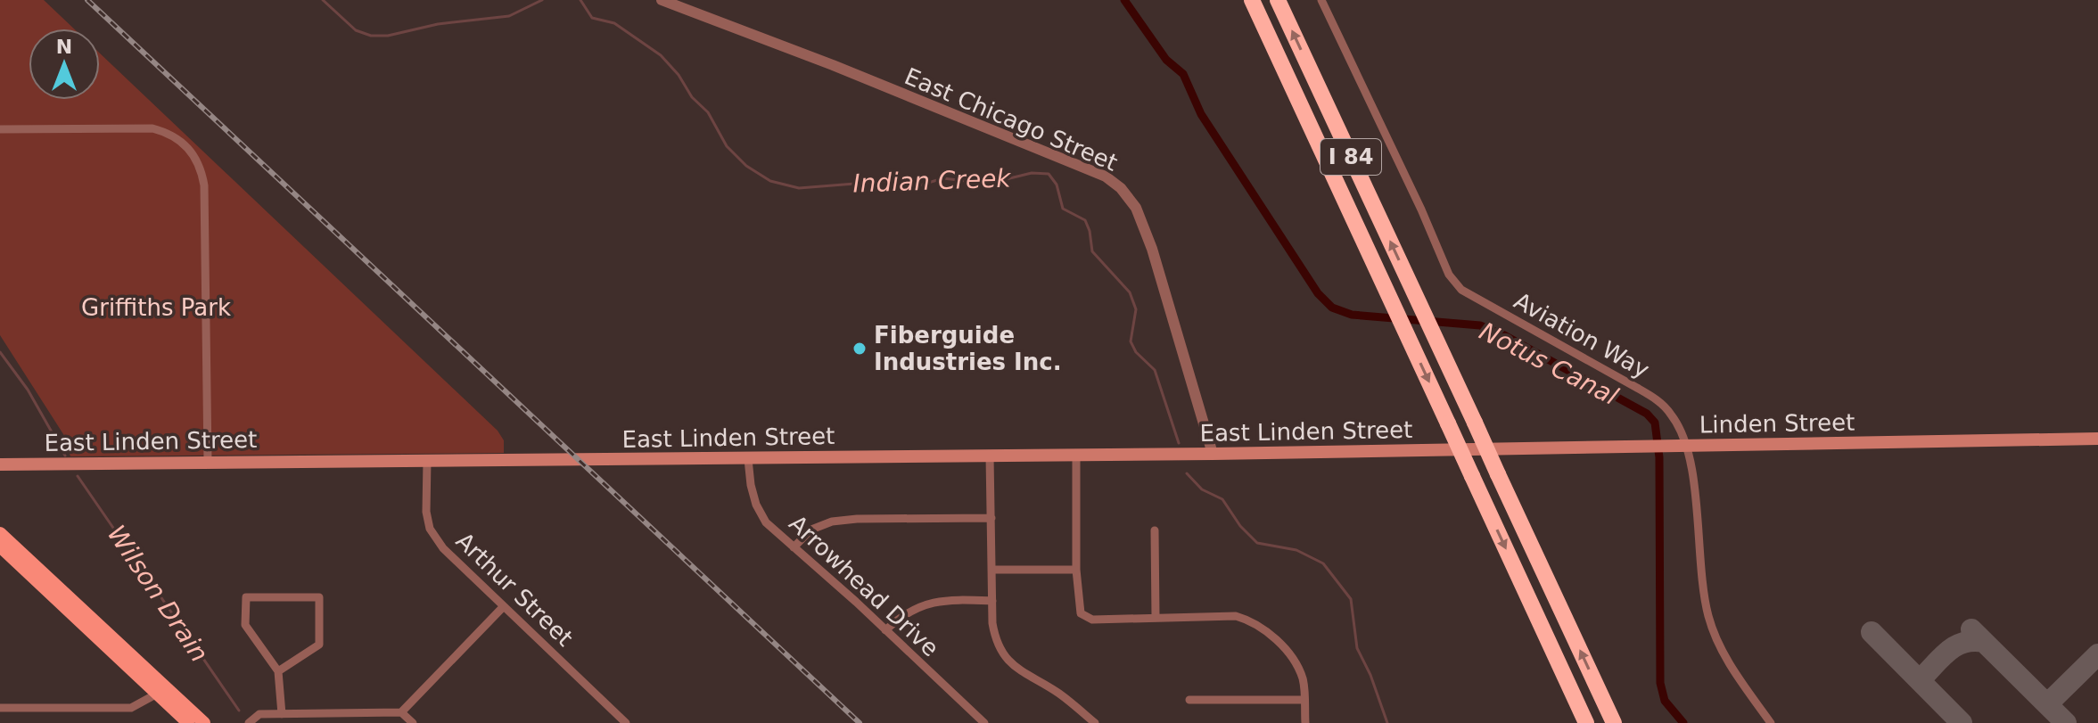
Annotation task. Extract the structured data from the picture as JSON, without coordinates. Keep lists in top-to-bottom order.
{
  "streets": {
    "highway": ["I 84"],
    "main road": ["Linden Street", "East Linden Street"],
    "street": [
      "East Chicago Street",
      "Aviation Way",
      "Arrowhead Drive",
      "Arthur Street"
    ]
  },
  "crossings": [
    ["East Chicago Street", "East Linden Street"],
    ["Aviation Way", "Linden Street"],
    ["Linden Street", "East Linden Street"],
    ["East Linden Street", "Arrowhead Drive"],
    ["East Linden Street", "Arthur Street"]
  ],
  "water": ["Indian Creek", "Notus Canal", "Wilson Drain"],
  "parks": ["Griffiths Park"],
  "places": ["Fiberguide Industries Inc."],
  "north": "top"
}
